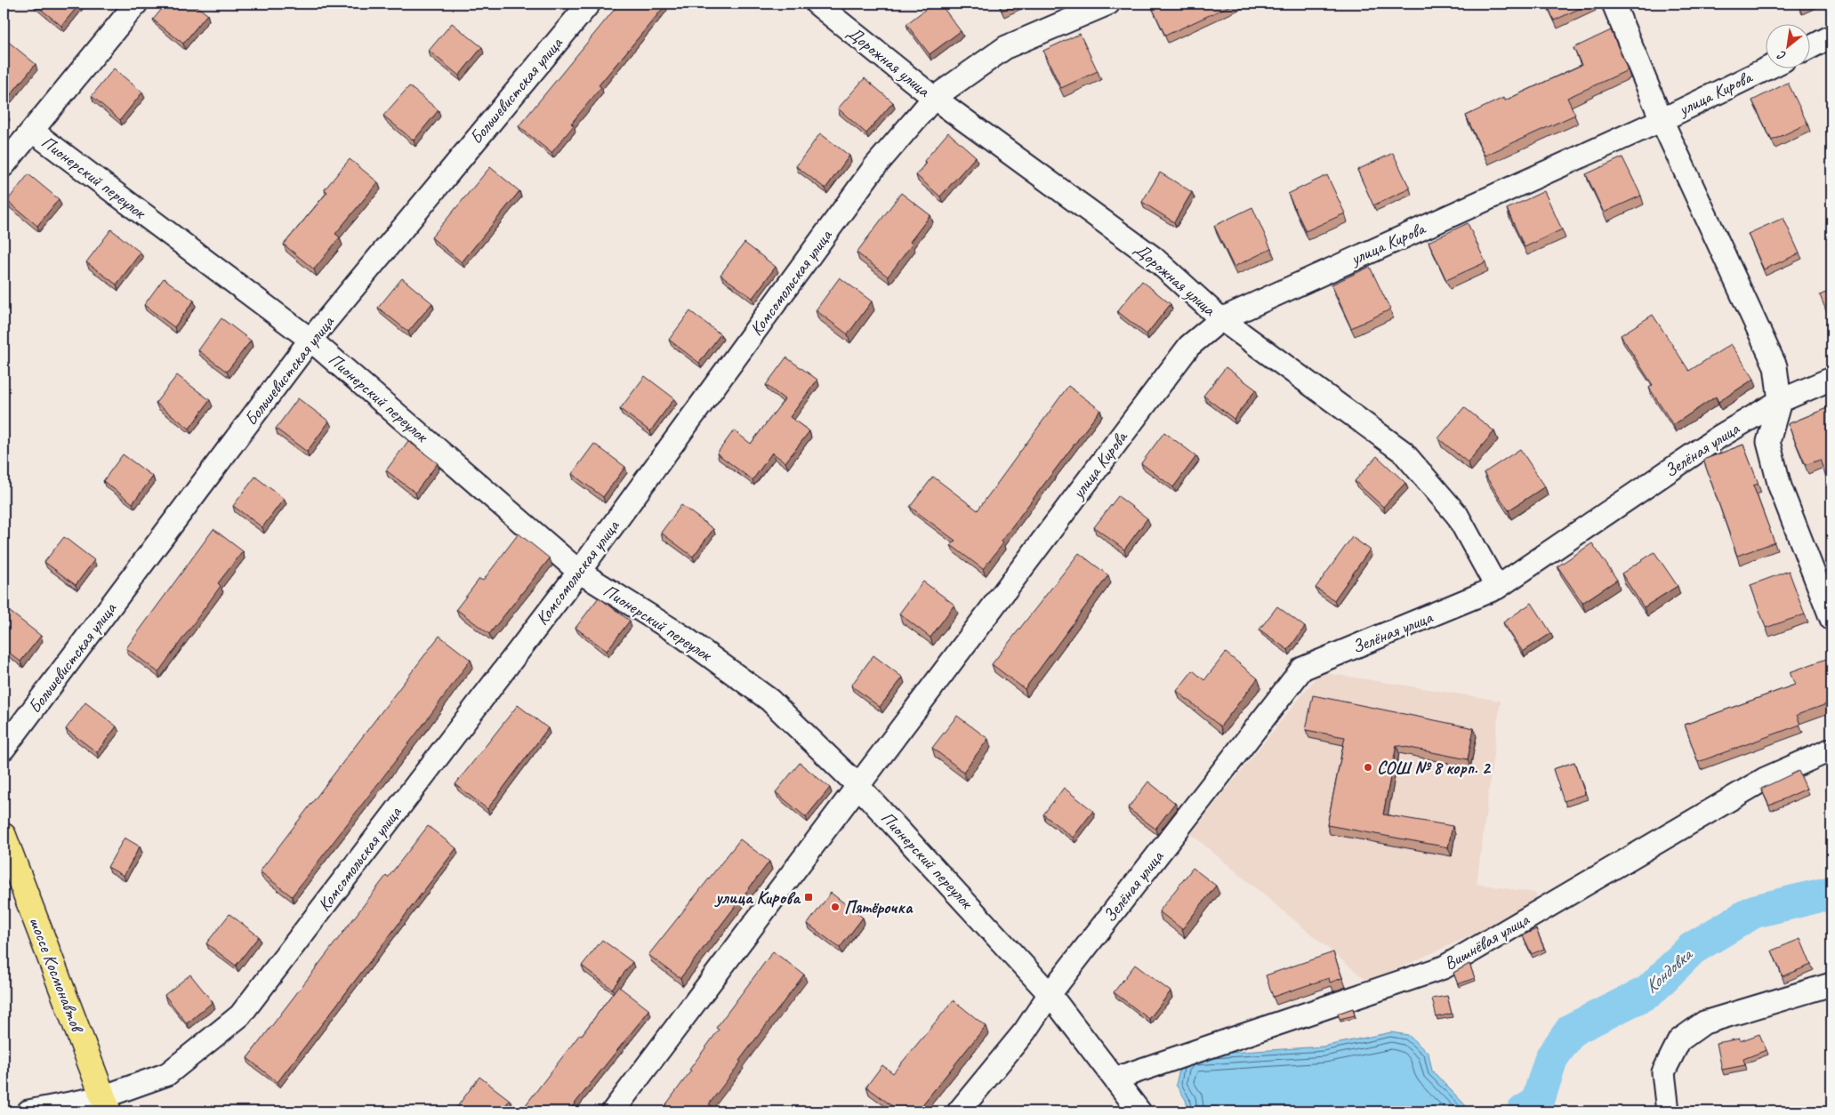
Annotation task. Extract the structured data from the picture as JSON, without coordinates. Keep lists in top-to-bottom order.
{
  "streets": {
    "main road": ["шоссе Космонавтов"],
    "street": [
      "Дорожная улица",
      "Большевистская улица",
      "улица Кирова",
      "Пионерский переулок",
      "Комсомольская улица",
      "Зелёная улица",
      "Вишнёвая улица"
    ]
  },
  "crossings": [
    ["Дорожная улица", "улица Кирова"],
    ["Дорожная улица", "Комсомольская улица"],
    ["Дорожная улица", "Зелёная улица"],
    ["Большевистская улица", "Пионерский переулок"],
    ["улица Кирова", "Пионерский переулок"],
    ["Пионерский переулок", "Комсомольская улица"],
    ["Пионерский переулок", "Зелёная улица"],
    ["Пионерский переулок", "Вишнёвая улица"],
    ["Комсомольская улица", "шоссе Космонавтов"]
  ],
  "water": ["Кондовка"],
  "places": {
    "other": ["СОШ № 8 корп. 2", "Пятёрочка"],
    "transit": ["улица Кирова"]
  },
  "north": "bottom left"
}
